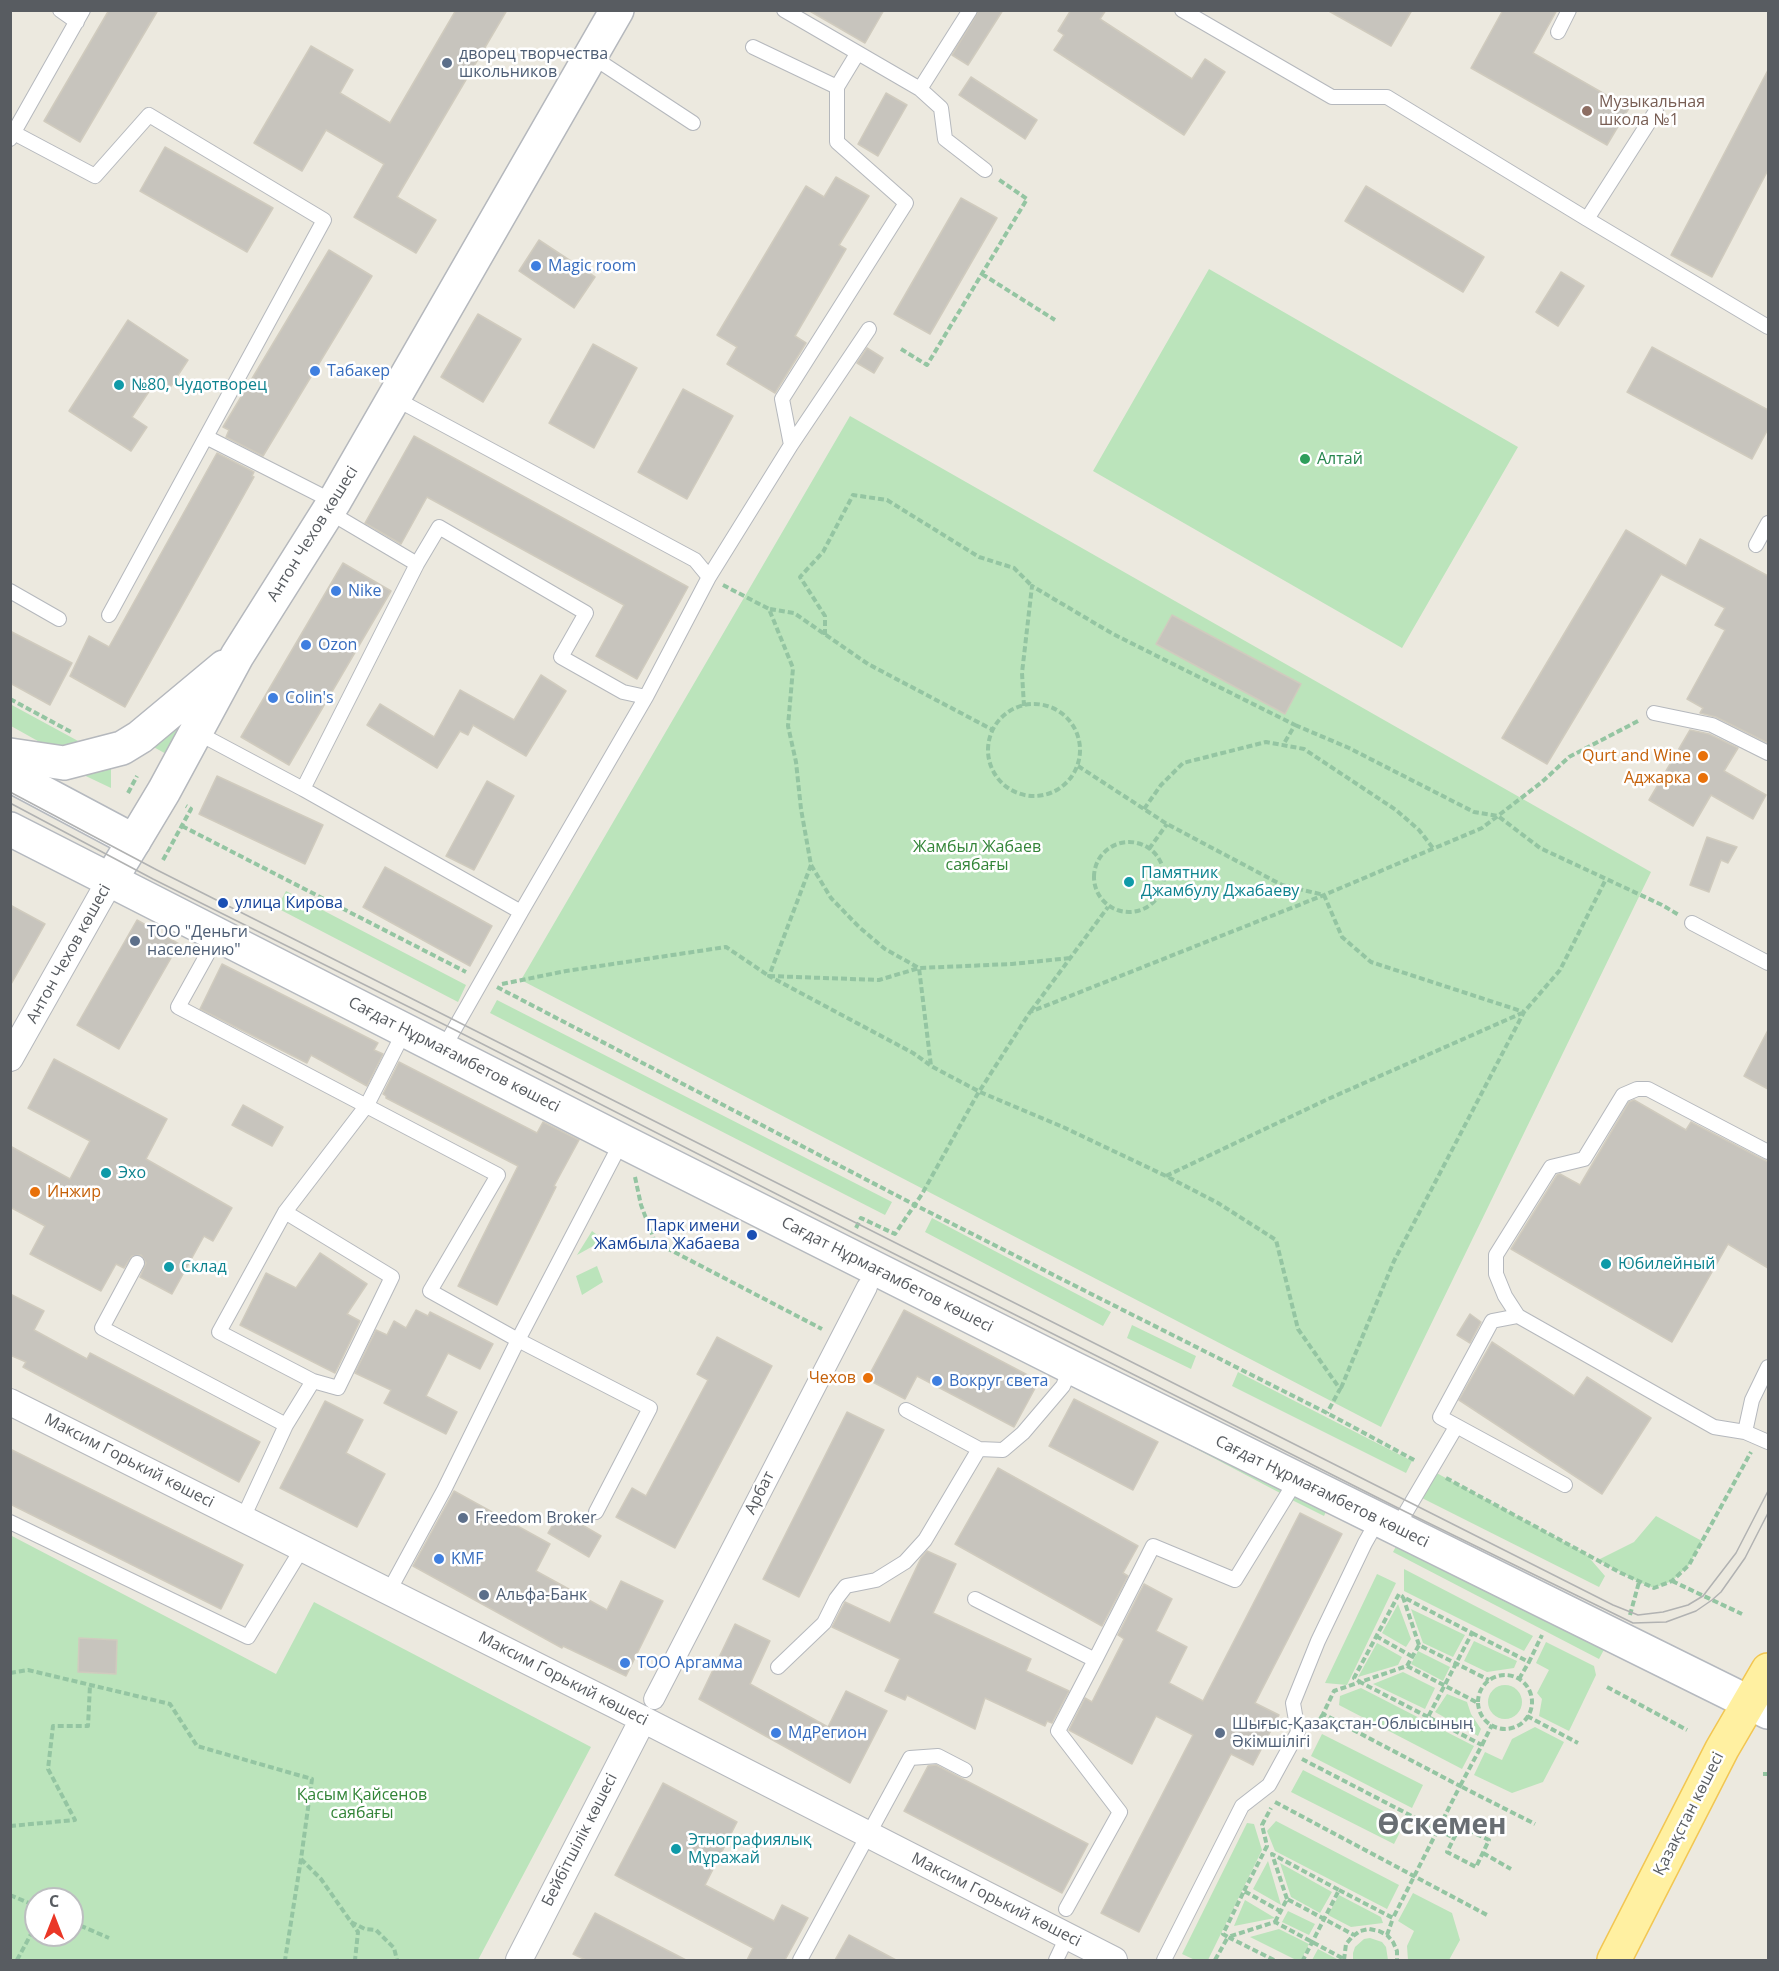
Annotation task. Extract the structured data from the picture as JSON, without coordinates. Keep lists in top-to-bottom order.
{
  "streets": {
    "main road": ["Антон Чехов көшесі", "Сағдат Нұрмағамбетов көшесі", "Қазақстан көшесі"],
    "street": ["Максим Горький көшесі", "Арбат", "Бейбітшілік көшесі"]
  },
  "crossings": [
    ["Антон Чехов көшесі", "Сағдат Нұрмағамбетов көшесі"],
    ["Сағдат Нұрмағамбетов көшесі", "Қазақстан көшесі"],
    ["Максим Горький көшесі", "Арбат"],
    ["Максим Горький көшесі", "Бейбітшілік көшесі"],
    ["Арбат", "Бейбітшілік көшесі"]
  ],
  "districts": ["Өскемен"],
  "parks": ["Жамбыл Жабаев саябағы", "Қасым Қайсенов саябағы"],
  "places": [
    "дворец творчества школьников",
    "Музыкальная школа №1",
    "Magic room",
    "Табакер",
    "№80, Чудотворец",
    "Алтай",
    "Nike",
    "Ozon",
    "Colin's",
    "Qurt and Wine",
    "Аджарка",
    "Памятник Джамбулу Джабаеву",
    "улица Кирова",
    "ТОО \"Деньги населению\"",
    "Эхо",
    "Инжир",
    "Парк имени Жамбыла Жабаева",
    "Юбилейный",
    "Склад",
    "Чехов",
    "Вокруг света",
    "Freedom Broker",
    "KMF",
    "Альфа-Банк",
    "ТОО Аргамма",
    "МдРегион",
    "Шығыс-Қазақстан-Облысының Әкімшілігі",
    "Этнографиялық Мұражай"
  ],
  "north": "top"
}
